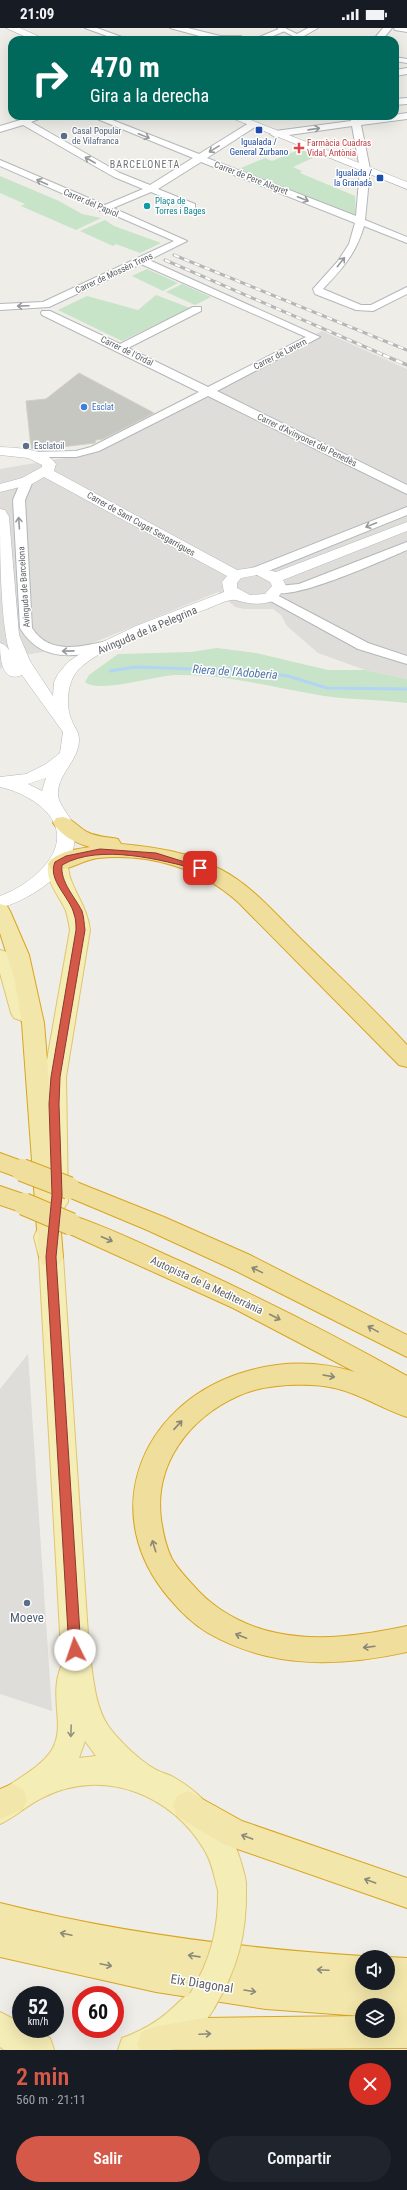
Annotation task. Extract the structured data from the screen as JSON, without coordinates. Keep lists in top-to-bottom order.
{
  "streets": {
    "highway": ["Autopista de la Mediterrània", "Eix Diagonal"],
    "street": [
      "Carrer de Pere Alegret",
      "Carrer del Papiol",
      "Carrer de Mossèn Trens",
      "Carrer de l'Ordal",
      "Carrer de Lavern",
      "Carrer d'Avinyonet del Penedès",
      "Carrer de Sant Cugat Sesgarrigues",
      "Avinguda de Barcelona",
      "Avinguda de la Pelegrina"
    ]
  },
  "crossings": [
    ["Carrer del Papiol", "Carrer de Mossèn Trens"],
    ["Carrer de Mossèn Trens", "Carrer de l'Ordal"],
    ["Carrer de Mossèn Trens", "Carrer de Lavern"],
    ["Carrer de l'Ordal", "Carrer de Lavern"],
    ["Carrer de l'Ordal", "Carrer d'Avinyonet del Penedès"],
    ["Carrer de Lavern", "Carrer d'Avinyonet del Penedès"],
    ["Carrer de Lavern", "Carrer de Sant Cugat Sesgarrigues"],
    ["Avinguda de Barcelona", "Avinguda de la Pelegrina"]
  ],
  "districts": ["BARCELONETA"],
  "water": ["Riera de l'Adoberia"],
  "places": {
    "transit": ["Igualada / General Zurbano", "Igualada / la Granada"],
    "other": [
      "Casal Popular de Vilafranca",
      "Plaça de Torres i Bages",
      "Esclat",
      "Esclatoil",
      "Moeve"
    ],
    "health": ["Farmàcia Cuadras Vidal, Antònia"]
  },
  "page": {
    "status": "21:09",
    "turn": ["470 m", "Gira a la derecha"],
    "speed": "52 km/h",
    "limit": "60",
    "heading": ["2 min", "560 m · 21:11"],
    "buttons": ["Salir", "Compartir"]
  }
}
